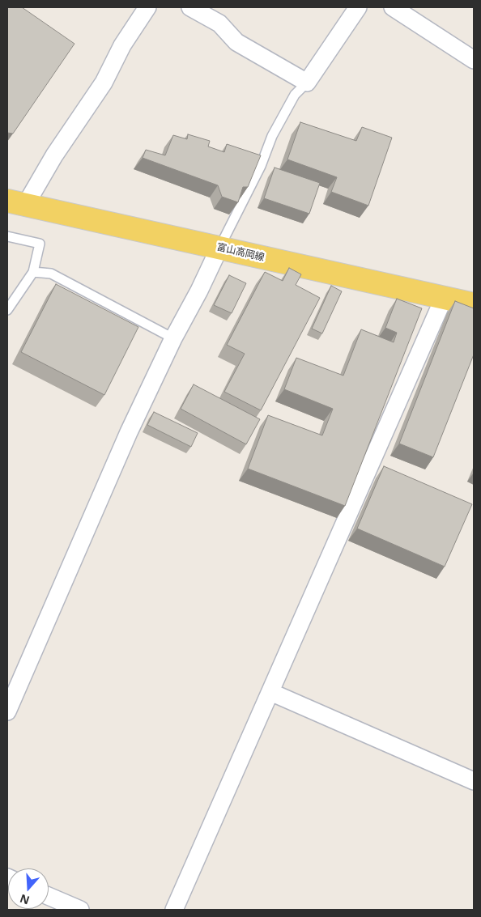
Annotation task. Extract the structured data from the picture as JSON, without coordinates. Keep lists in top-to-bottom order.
{
  "streets": {
    "main road": ["富山高岡線"]
  },
  "north": "bottom"
}
